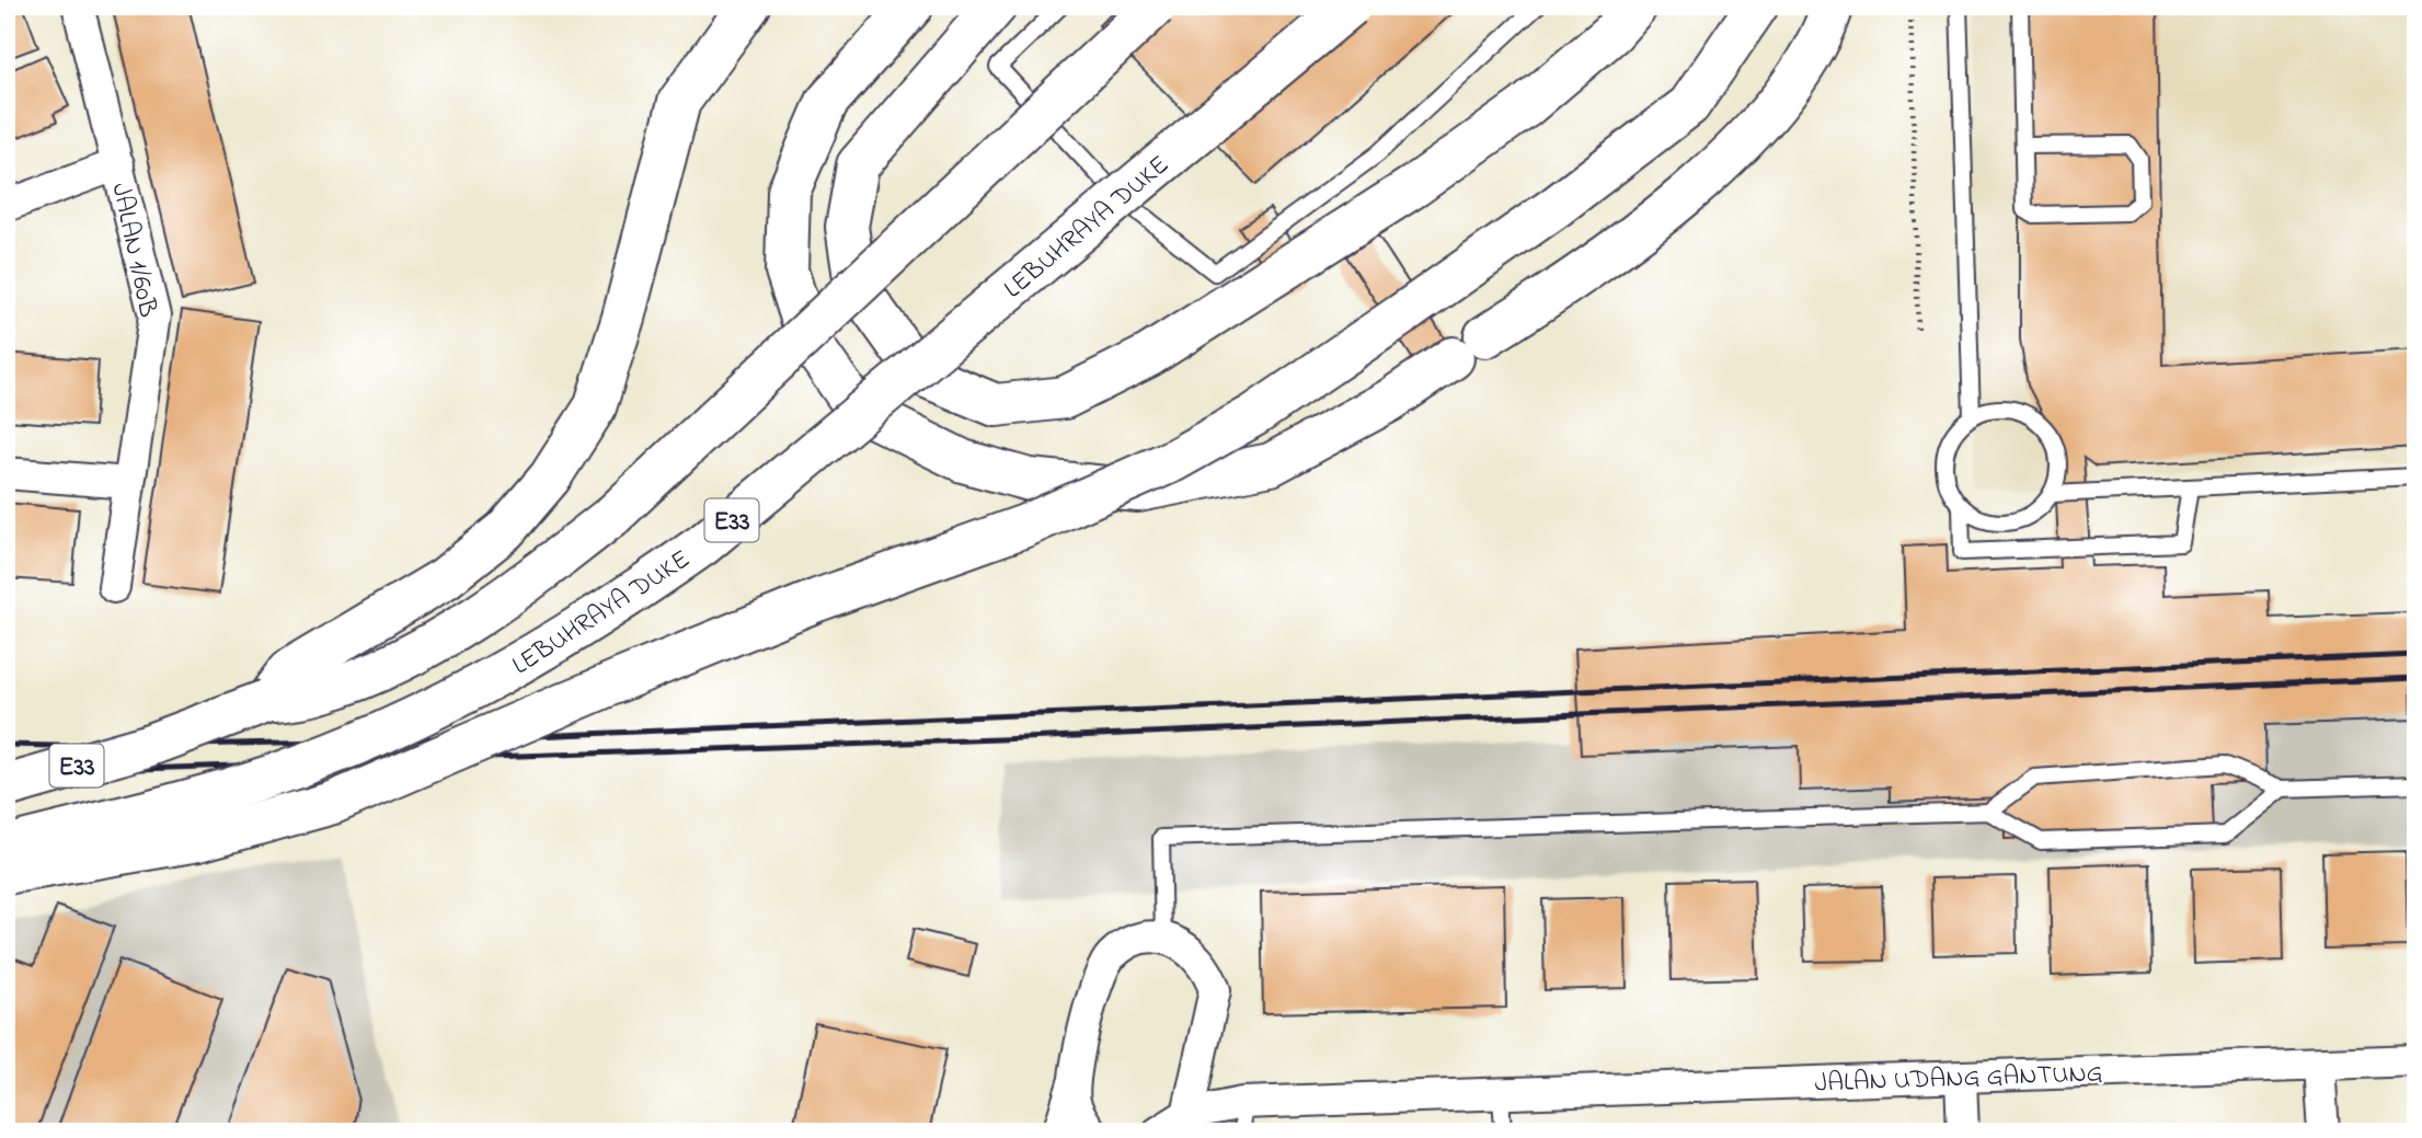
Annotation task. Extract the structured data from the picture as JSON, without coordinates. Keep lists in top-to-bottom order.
{
  "streets": {
    "highway": ["LEBUHRAYA DUKE", "E33"],
    "street": ["JALAN 1/60B", "JALAN UDANG GANTUNG"]
  }
}
